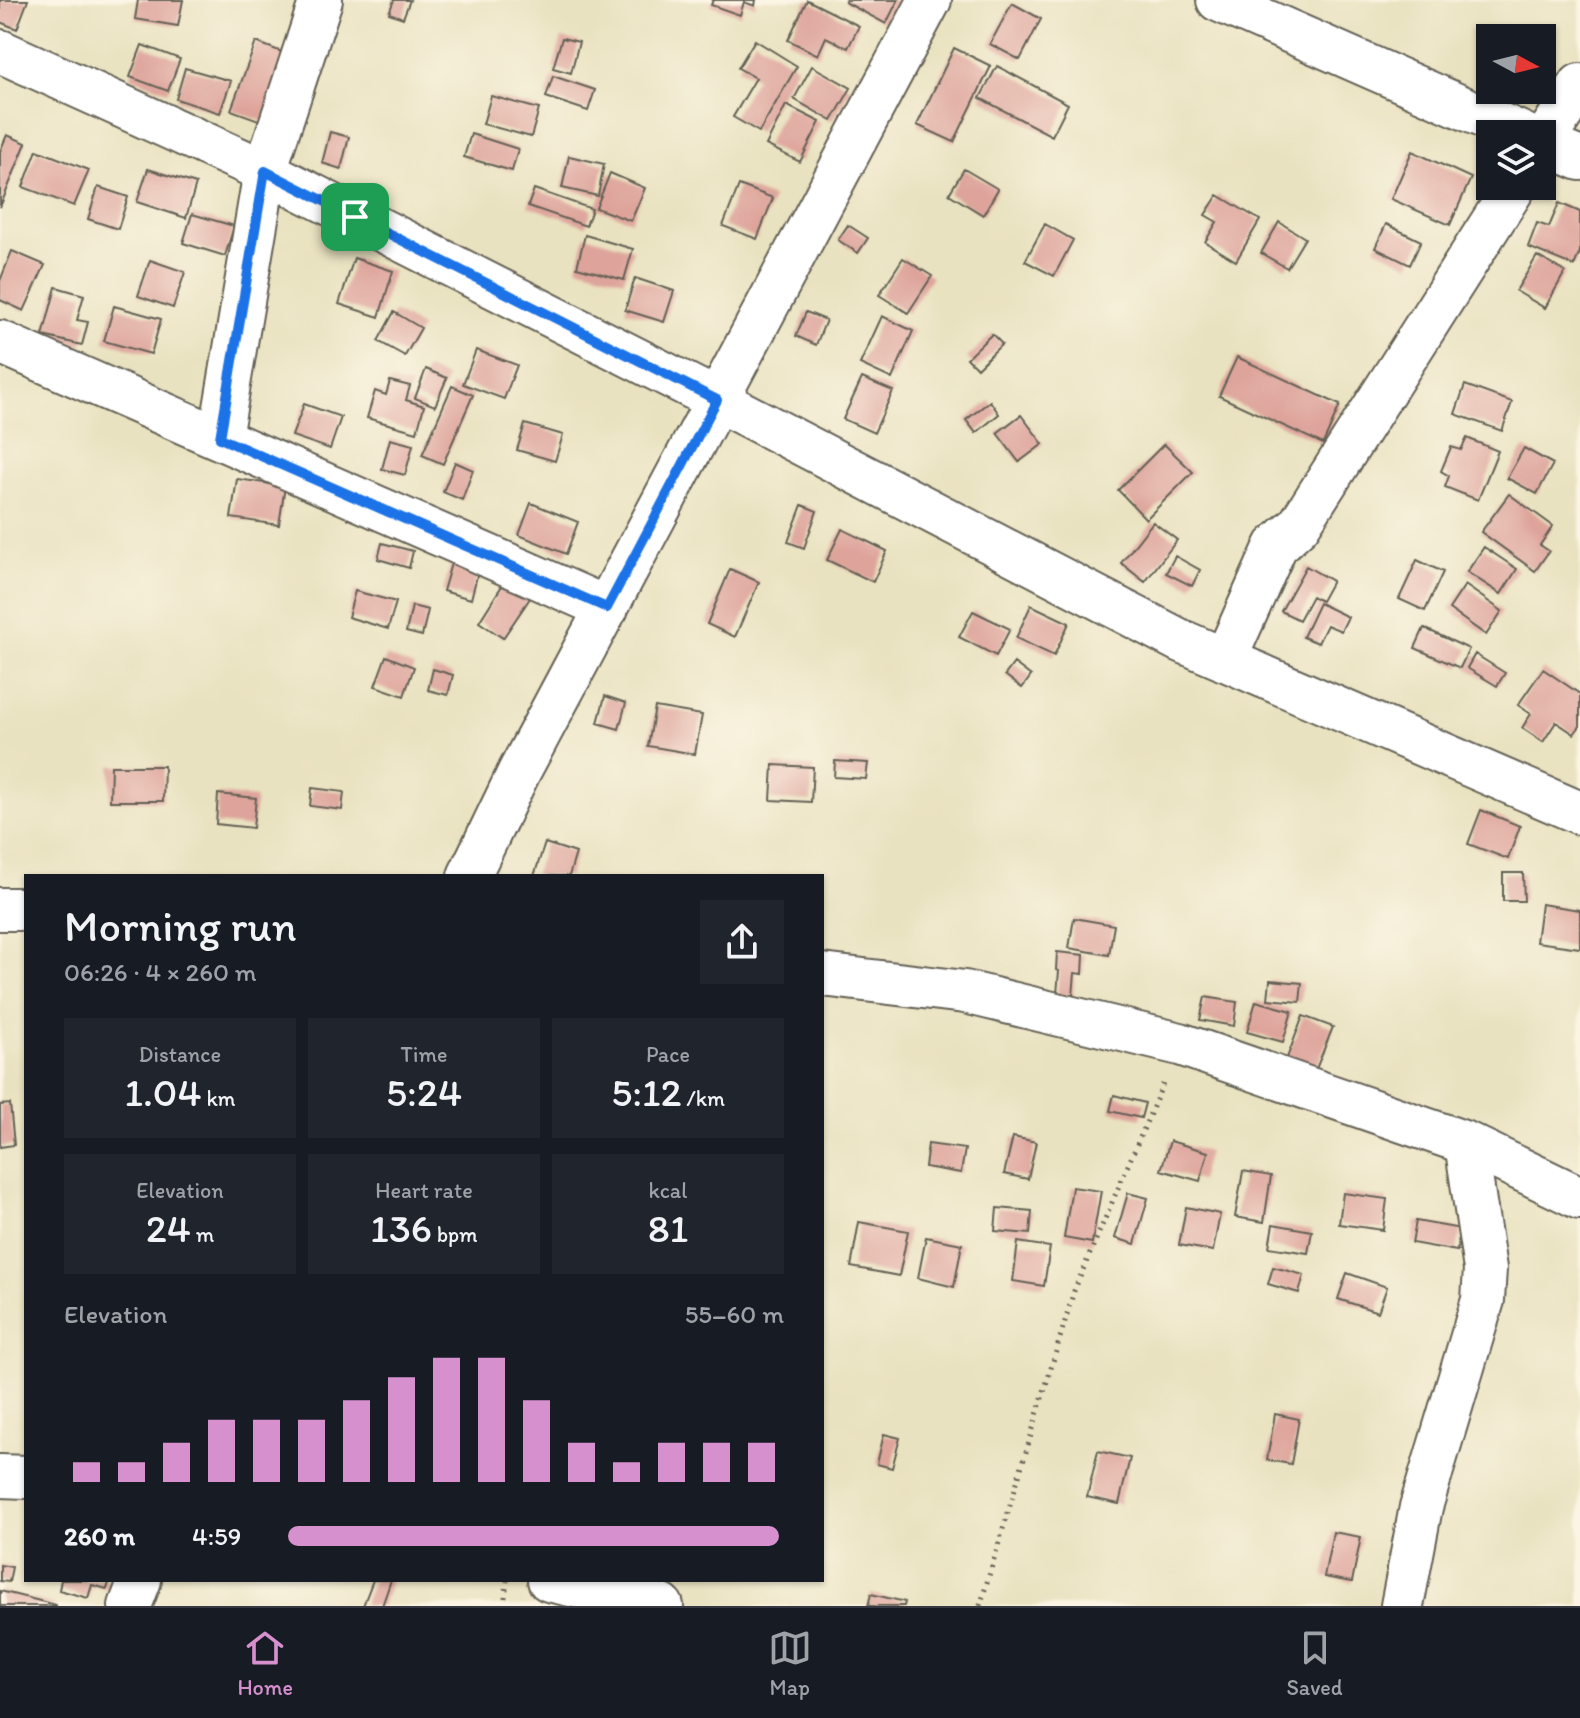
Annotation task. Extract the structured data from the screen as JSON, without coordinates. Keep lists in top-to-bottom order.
{
  "north": "right",
  "page": {
    "heading": ["Morning run", "06:26 · 4 × 260 m"],
    "stats": [
      ["Distance", "1.04 km"],
      ["Time", "5:24"],
      ["Pace", "5:12 /km"],
      ["Elevation", "24 m"],
      ["Heart rate", "136 bpm"],
      ["kcal", "81"]
    ],
    "chart": ["Elevation", "55–60 m"],
    "list": [
      {
        "name": "260 m",
        "note": "4:59"
      }
    ],
    "tabs": ["Home", "Map", "Saved"]
  }
}
